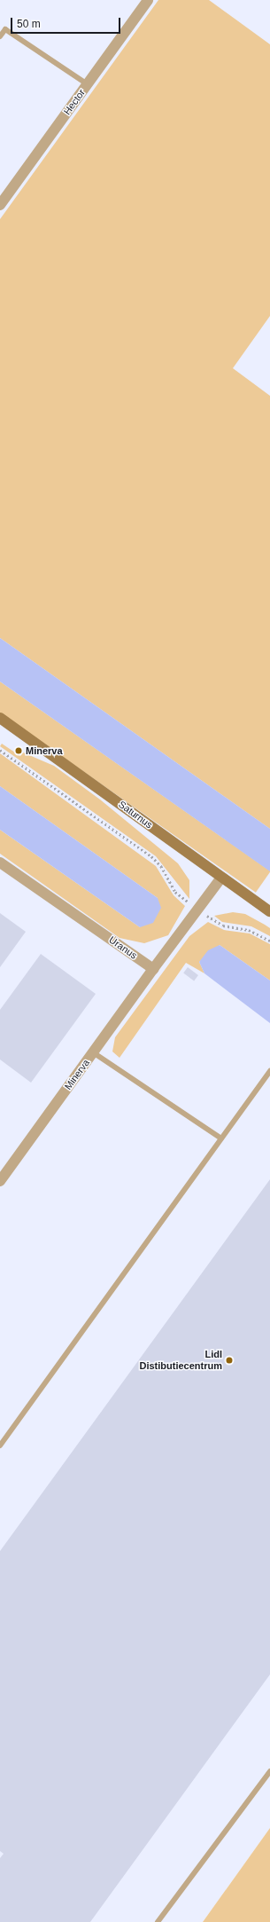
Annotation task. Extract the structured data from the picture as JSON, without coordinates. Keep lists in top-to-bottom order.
{
  "streets": {
    "main road": ["Saturnus"],
    "street": ["Hector", "Uranus", "Minerva"]
  },
  "crossings": [
    ["Uranus", "Minerva"]
  ],
  "places": ["Minerva", "Lidl Distibutiecentrum"],
  "scale_bar": "50 m"
}
